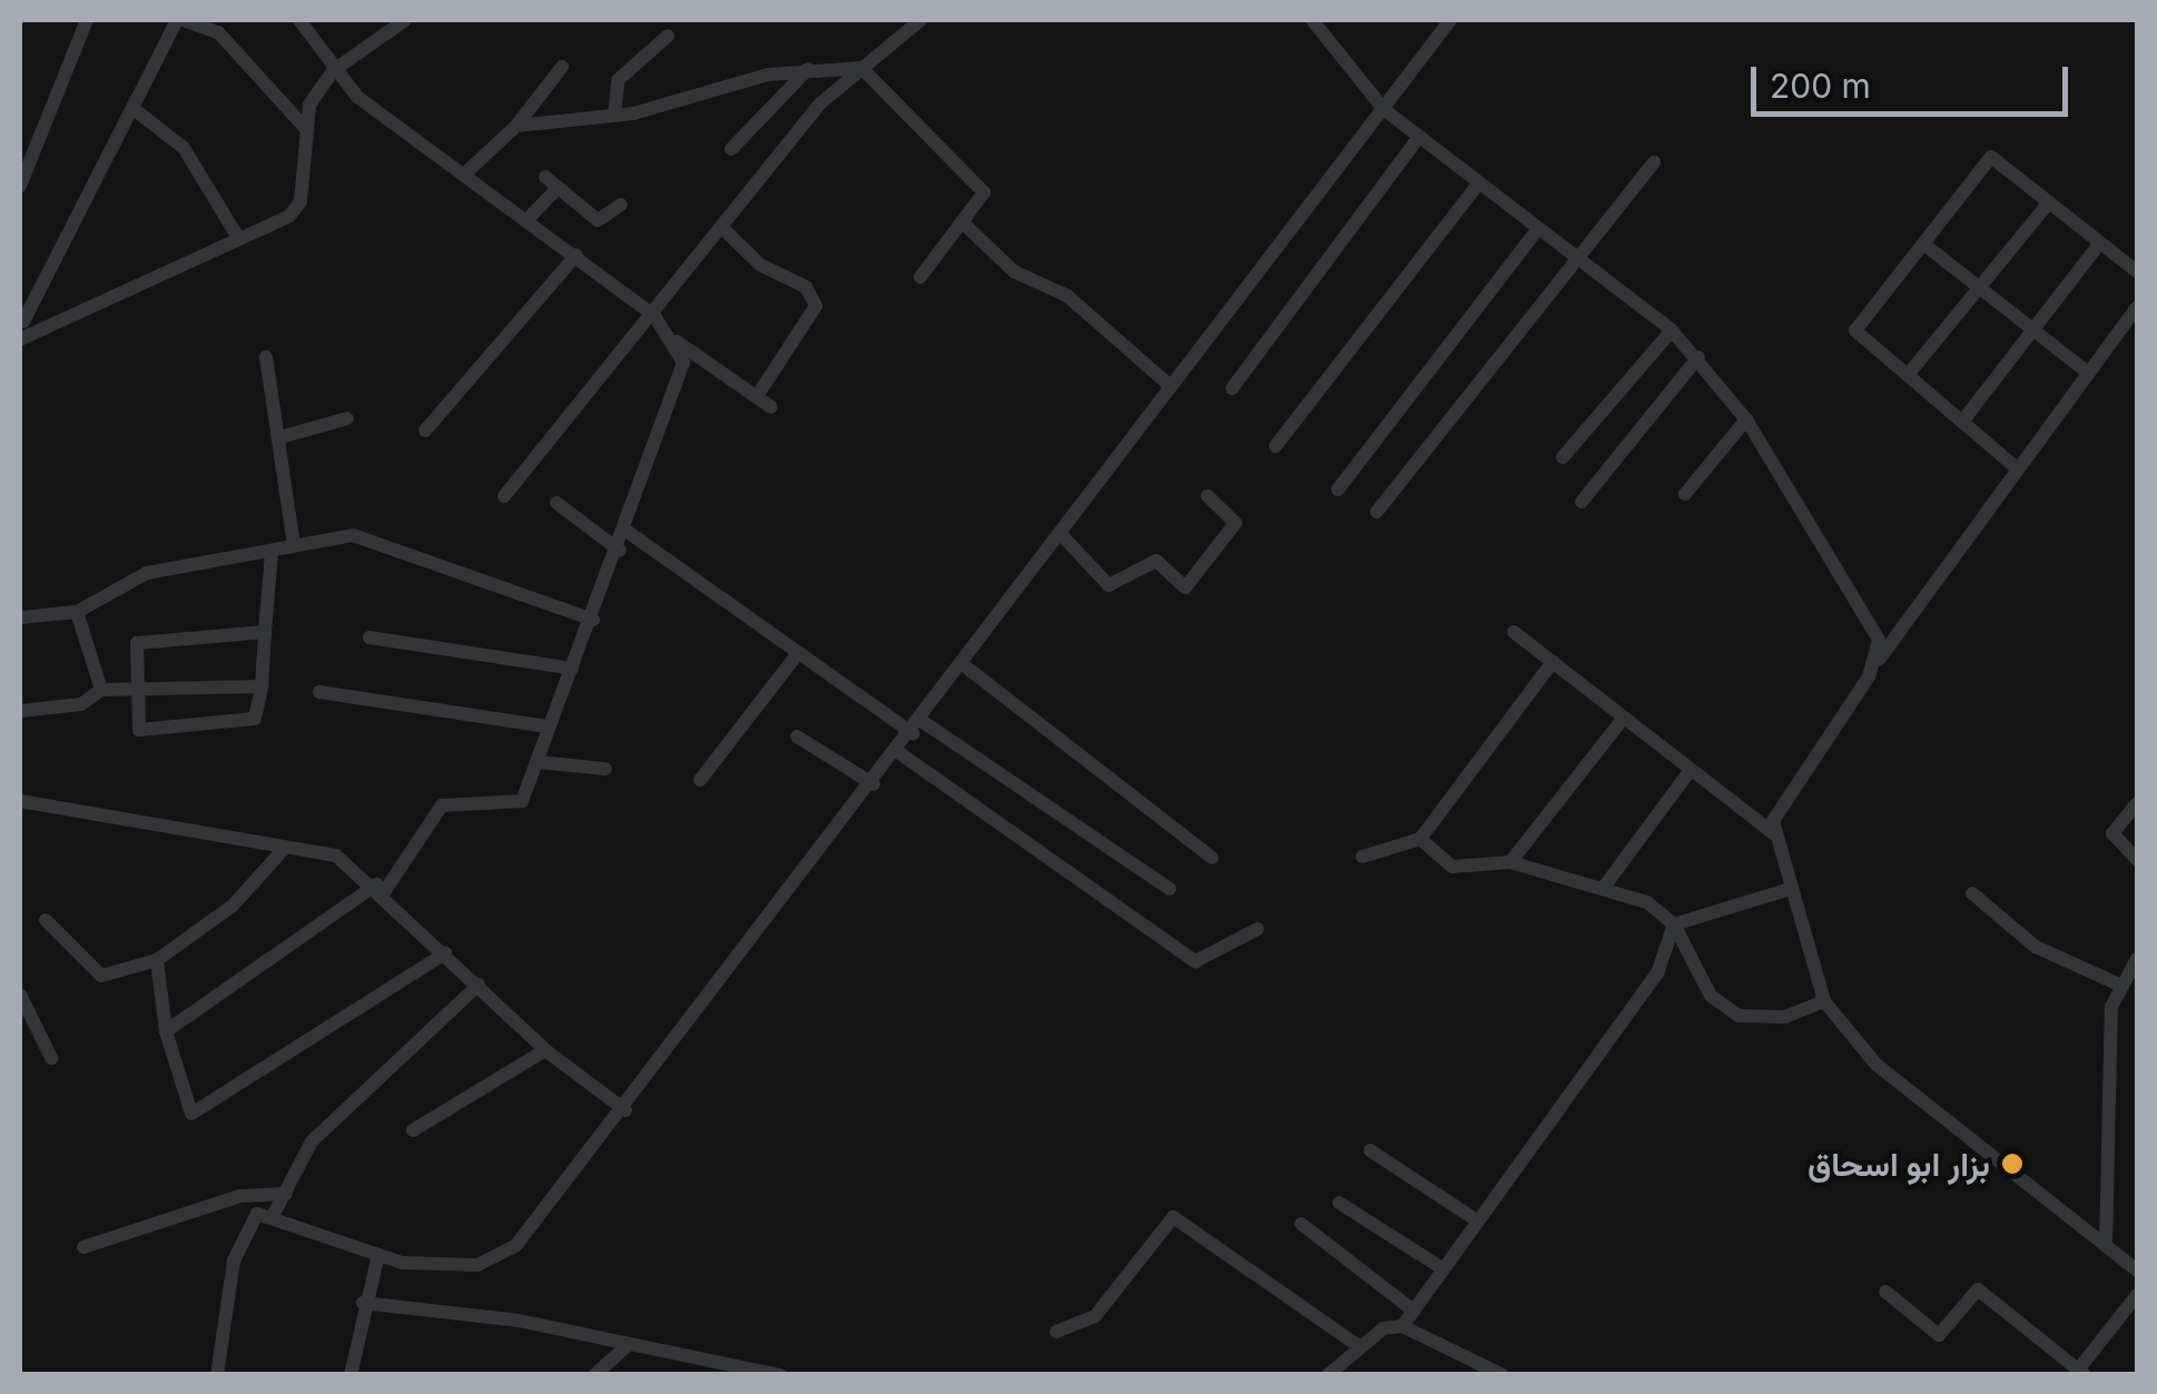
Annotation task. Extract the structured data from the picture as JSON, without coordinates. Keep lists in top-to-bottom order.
{
  "places": ["بزار ابو اسحاق"],
  "scale_bar": "200 m"
}
